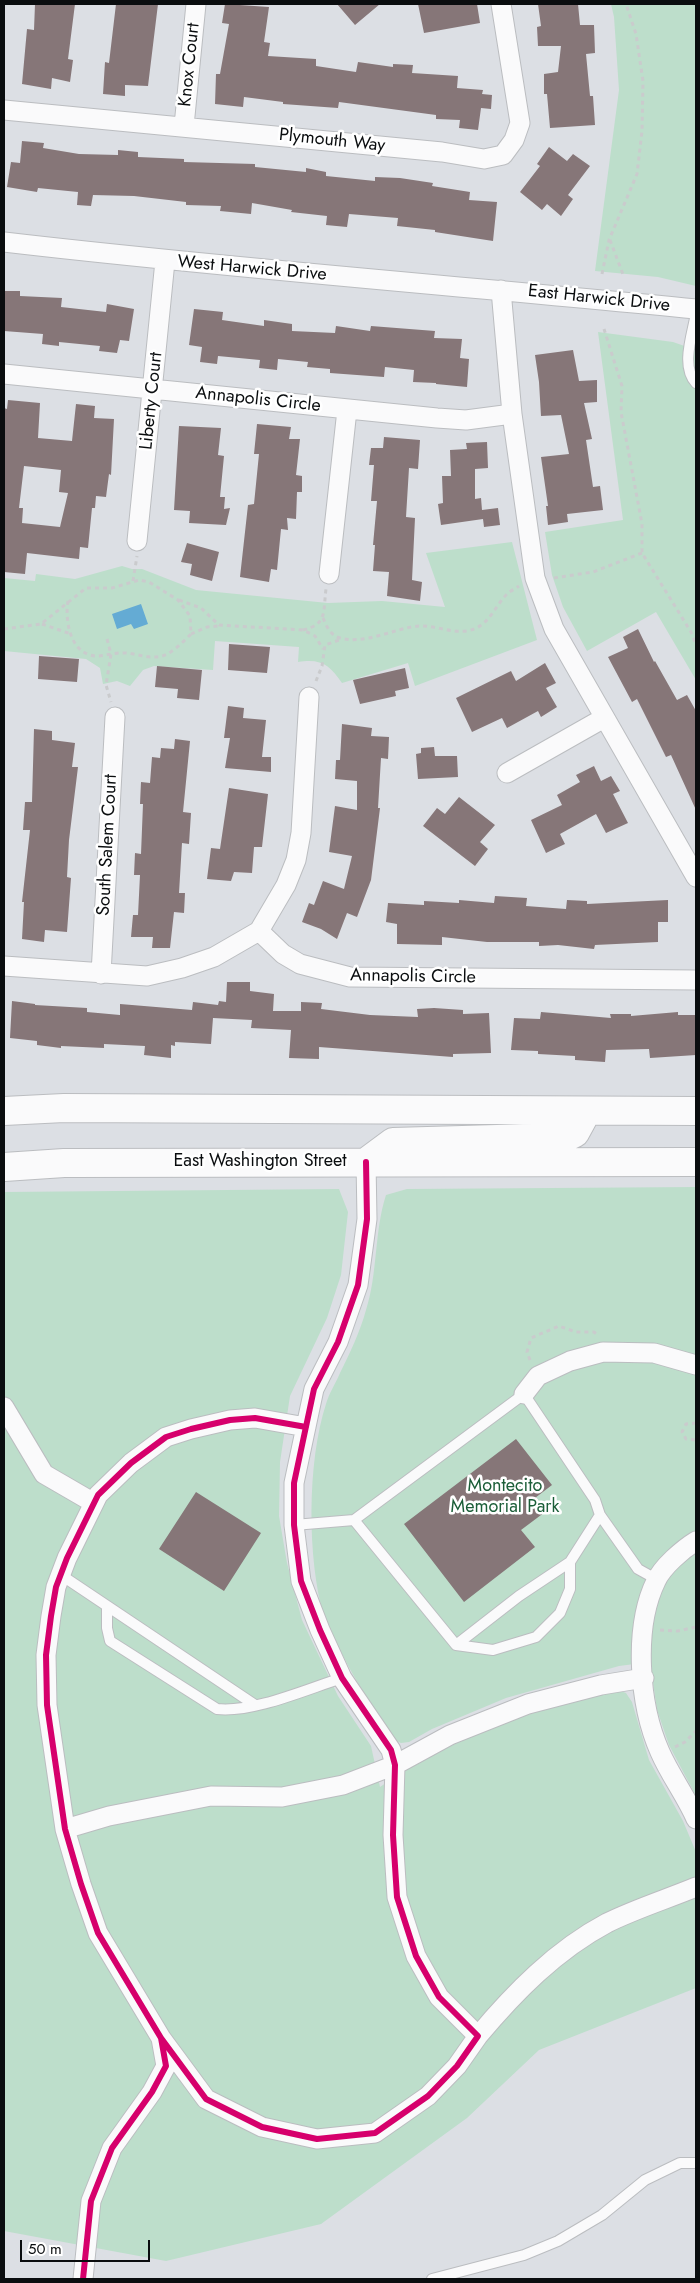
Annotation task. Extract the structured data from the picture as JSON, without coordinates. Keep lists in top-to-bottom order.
{
  "streets": {
    "main road": ["East Washington Street"],
    "street": [
      "Knox Court",
      "Plymouth Way",
      "West Harwick Drive",
      "East Harwick Drive",
      "Annapolis Circle",
      "Liberty Court",
      "South Salem Court"
    ]
  },
  "crossings": [
    ["Knox Court", "Plymouth Way"],
    ["West Harwick Drive", "East Harwick Drive"],
    ["West Harwick Drive", "Liberty Court"],
    ["Annapolis Circle", "Liberty Court"]
  ],
  "parks": ["Montecito Memorial Park"],
  "scale_bar": "50 m"
}
